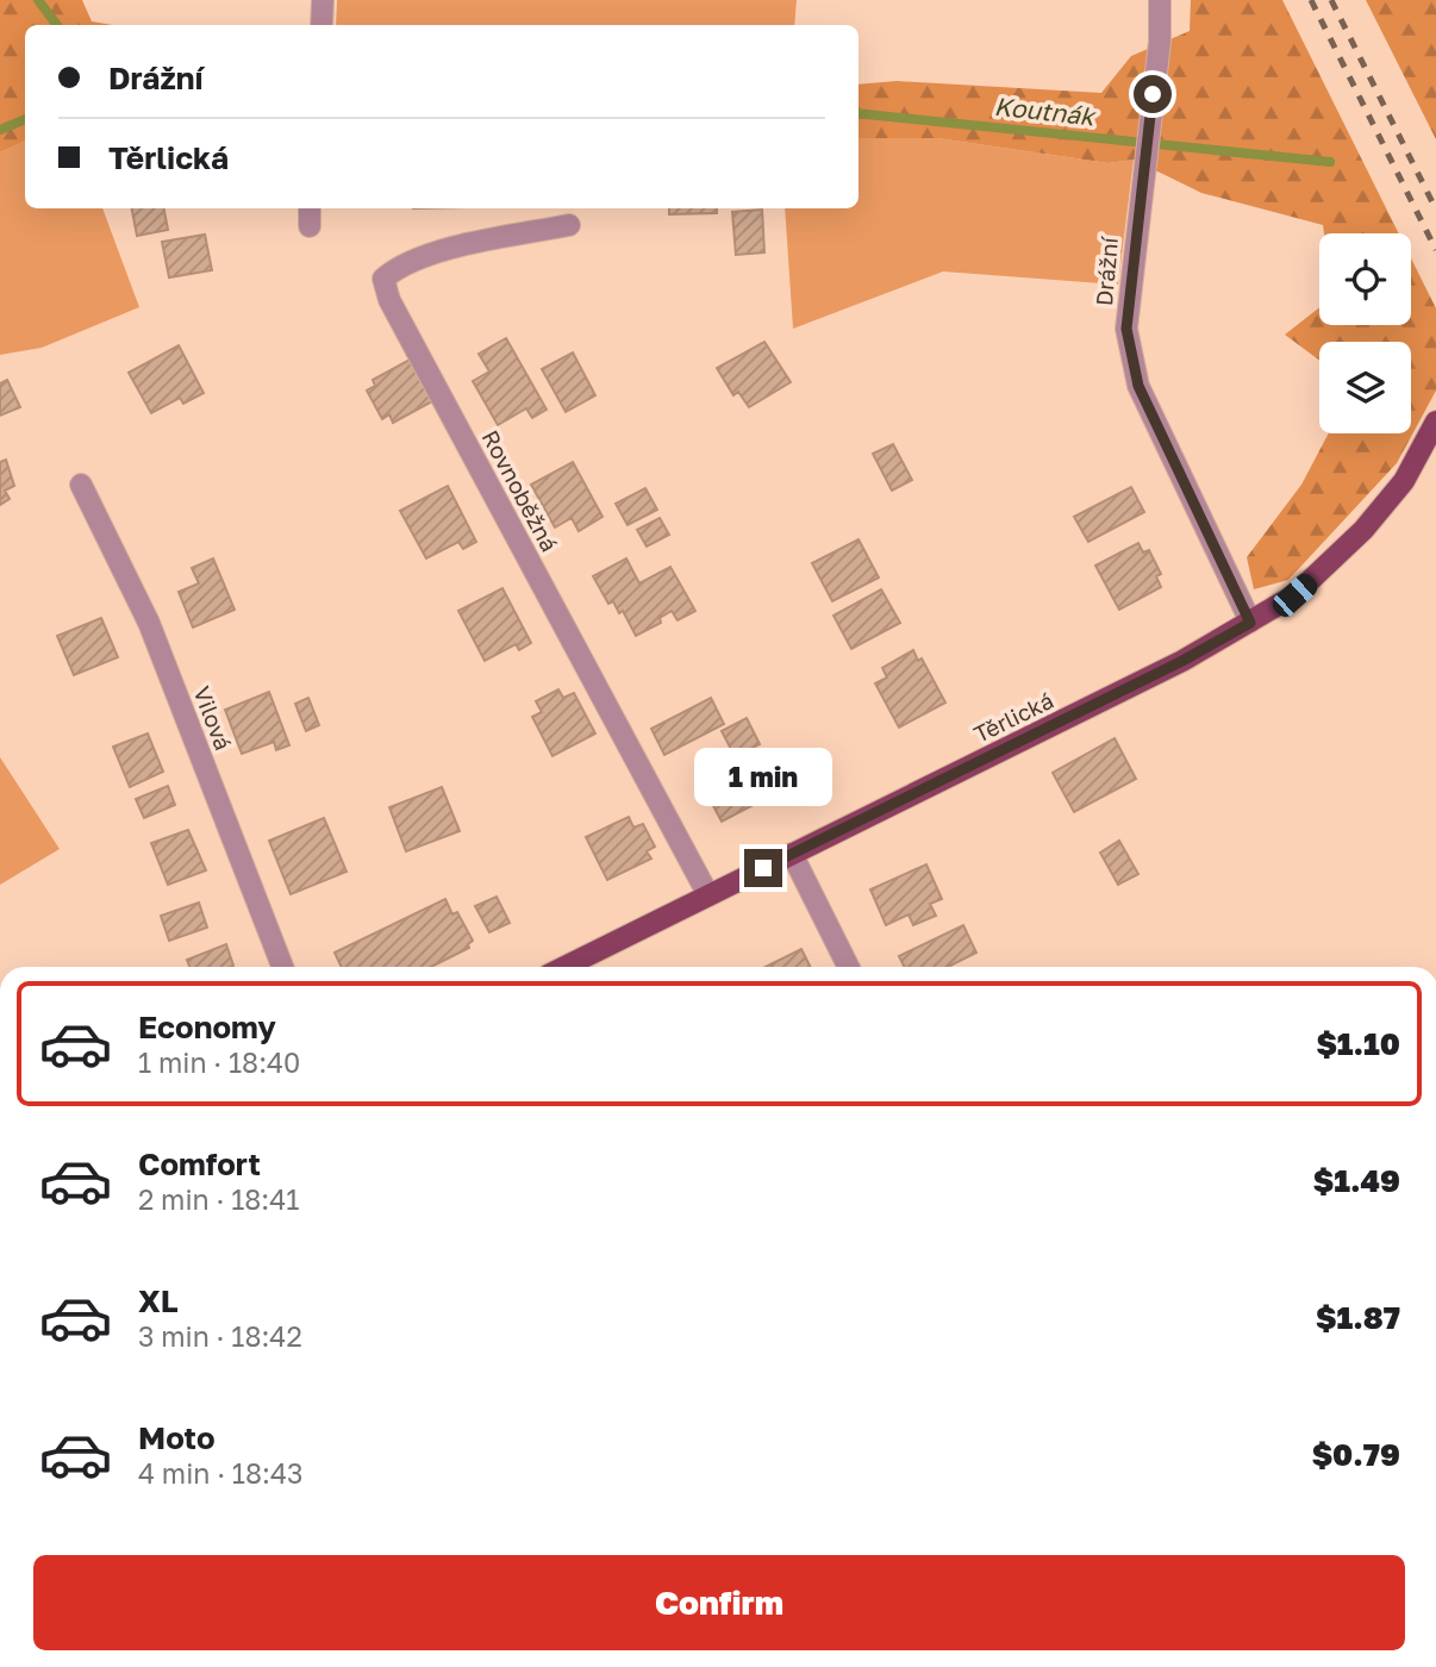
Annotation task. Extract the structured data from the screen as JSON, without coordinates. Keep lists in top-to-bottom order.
{
  "streets": {
    "main road": ["Těrlická"],
    "street": ["Drážní", "Rovnoběžná", "Vilová"]
  },
  "crossings": [
    ["Drážní", "Těrlická"],
    ["Rovnoběžná", "Těrlická"]
  ],
  "water": ["Koutnák"],
  "page": {
    "banner": ["Drážní", "Těrlická"],
    "bubble": "1 min",
    "list": [
      {
        "name": "Economy",
        "note": "1 min · 18:40",
        "value": "$1.10"
      },
      {
        "name": "Comfort",
        "note": "2 min · 18:41",
        "value": "$1.49"
      },
      {
        "name": "XL",
        "note": "3 min · 18:42",
        "value": "$1.87"
      },
      {
        "name": "Moto",
        "note": "4 min · 18:43",
        "value": "$0.79"
      }
    ],
    "buttons": "Confirm"
  }
}
